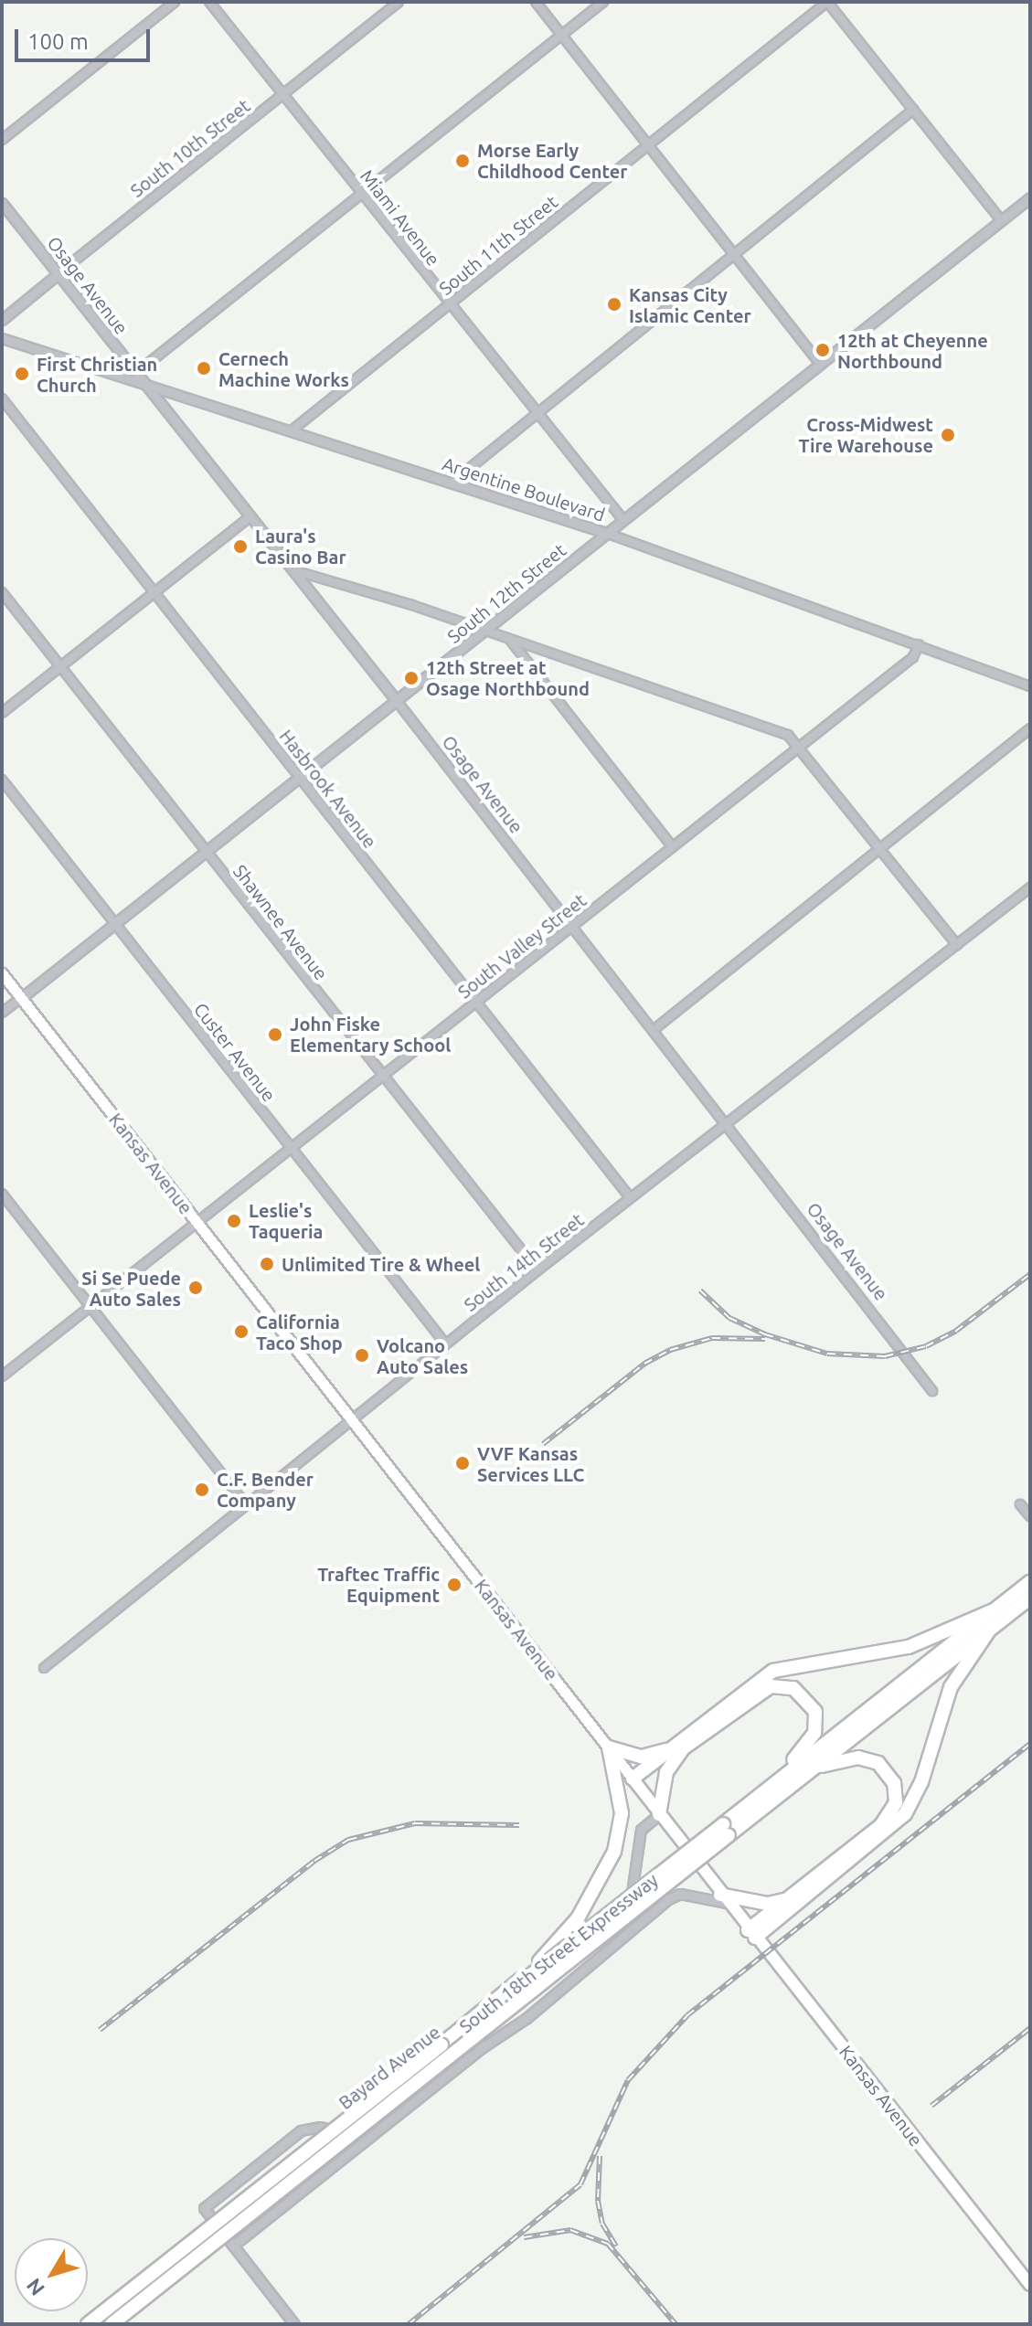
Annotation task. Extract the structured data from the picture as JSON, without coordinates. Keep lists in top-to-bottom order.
{
  "streets": {
    "highway": ["South 18th Street Expressway"],
    "main road": ["Kansas Avenue"],
    "street": [
      "South 10th Street",
      "Miami Avenue",
      "South 11th Street",
      "Osage Avenue",
      "Argentine Boulevard",
      "South 12th Street",
      "Hasbrook Avenue",
      "Shawnee Avenue",
      "South Valley Street",
      "Custer Avenue",
      "South 14th Street",
      "Bayard Avenue"
    ]
  },
  "crossings": [
    ["South 10th Street", "Miami Avenue"],
    ["South 10th Street", "Osage Avenue"],
    ["Miami Avenue", "South 11th Street"],
    ["Miami Avenue", "South 12th Street"],
    ["South 11th Street", "Argentine Boulevard"],
    ["Osage Avenue", "Argentine Boulevard"],
    ["Osage Avenue", "South 12th Street"],
    ["Osage Avenue", "South Valley Street"],
    ["Osage Avenue", "South 14th Street"],
    ["Argentine Boulevard", "South 12th Street"],
    ["Argentine Boulevard", "South Valley Street"],
    ["South 12th Street", "Hasbrook Avenue"],
    ["South 12th Street", "Shawnee Avenue"],
    ["South 12th Street", "Custer Avenue"],
    ["South 12th Street", "Kansas Avenue"],
    ["Hasbrook Avenue", "South Valley Street"],
    ["Hasbrook Avenue", "South 14th Street"],
    ["Shawnee Avenue", "South Valley Street"],
    ["Shawnee Avenue", "South 14th Street"],
    ["South Valley Street", "Custer Avenue"],
    ["South Valley Street", "Kansas Avenue"],
    ["Custer Avenue", "South 14th Street"],
    ["Kansas Avenue", "South 14th Street"],
    ["Kansas Avenue", "Bayard Avenue"]
  ],
  "places": [
    "Morse Early Childhood Center",
    "Kansas City Islamic Center",
    "12th at Cheyenne Northbound",
    "Cernech Machine Works",
    "First Christian Church",
    "Cross-Midwest Tire Warehouse",
    "Laura's Casino Bar",
    "12th Street at Osage Northbound",
    "John Fiske Elementary School",
    "Leslie's Taqueria",
    "Unlimited Tire & Wheel",
    "Si Se Puede Auto Sales",
    "California Taco Shop",
    "Volcano Auto Sales",
    "VVF Kansas Services LLC",
    "C.F. Bender Company",
    "Traftec Traffic Equipment"
  ],
  "scale_bar": "100 m",
  "north": "bottom left"
}
